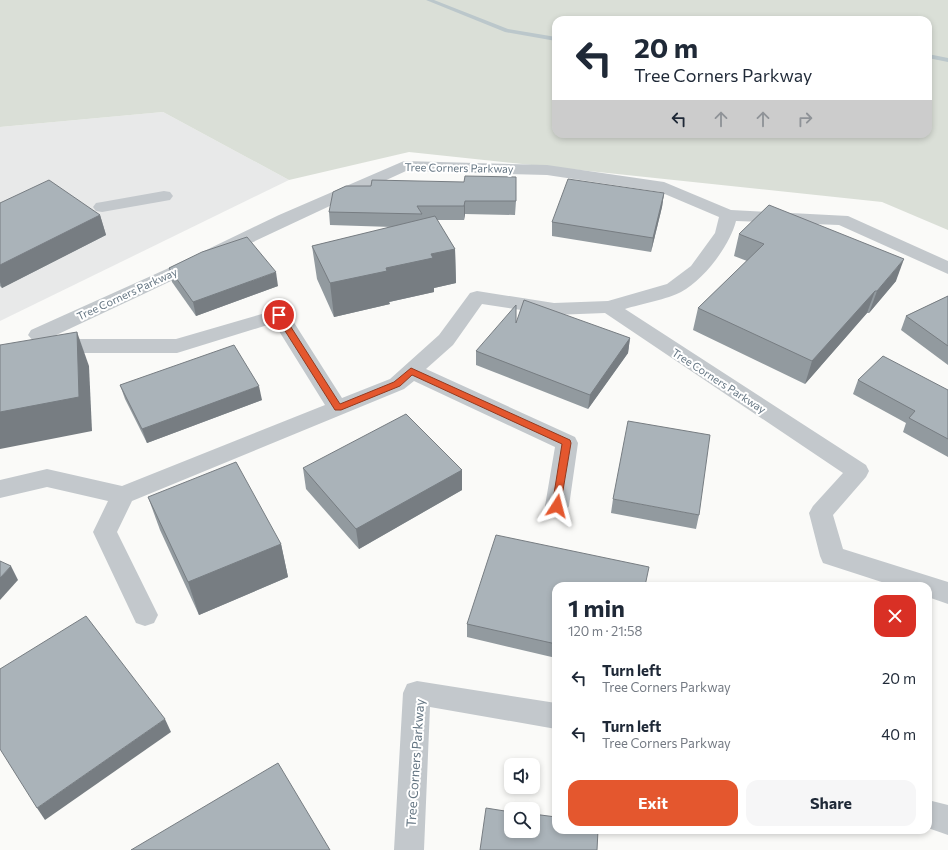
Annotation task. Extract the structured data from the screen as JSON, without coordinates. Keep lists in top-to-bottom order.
{
  "streets": {
    "street": ["Tree Corners Parkway"]
  },
  "page": {
    "turn": ["20 m", "Tree Corners Parkway"],
    "heading": ["1 min", "120 m · 21:58"],
    "list": [
      {
        "name": "Turn left",
        "note": "Tree Corners Parkway",
        "value": "20 m"
      },
      {
        "name": "Turn left",
        "note": "Tree Corners Parkway",
        "value": "40 m"
      }
    ],
    "buttons": ["Exit", "Share"]
  }
}
